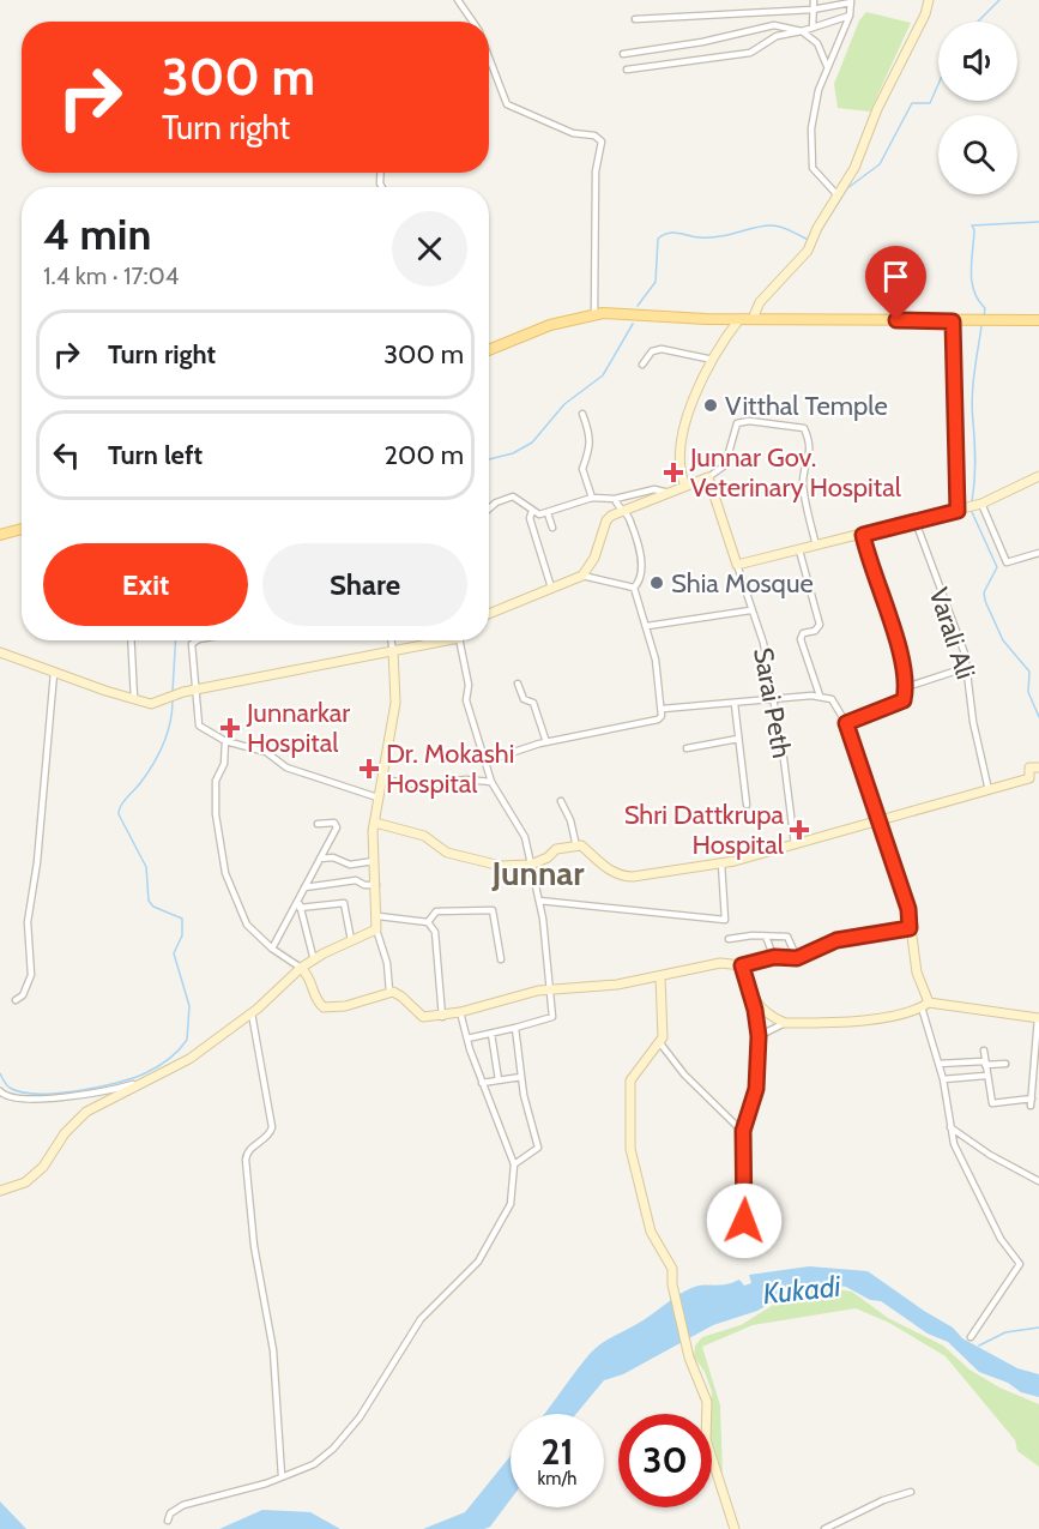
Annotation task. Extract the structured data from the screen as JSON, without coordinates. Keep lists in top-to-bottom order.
{
  "streets": {
    "street": ["Varali Ali", "Sarai Peth"]
  },
  "districts": ["Junnar"],
  "water": ["Kukadi"],
  "places": {
    "other": ["Vitthal Temple", "Shia Mosque"],
    "health": [
      "Junnar Gov. Veterinary Hospital",
      "Junnarkar Hospital",
      "Dr. Mokashi Hospital",
      "Shri Dattkrupa Hospital"
    ]
  },
  "page": {
    "turn": ["300 m", "Turn right"],
    "heading": ["4 min", "1.4 km · 17:04"],
    "list": [
      {
        "name": "Turn right",
        "value": "300 m"
      },
      {
        "name": "Turn left",
        "value": "200 m"
      }
    ],
    "buttons": ["Exit", "Share"],
    "speed": "21 km/h",
    "limit": "30"
  }
}
